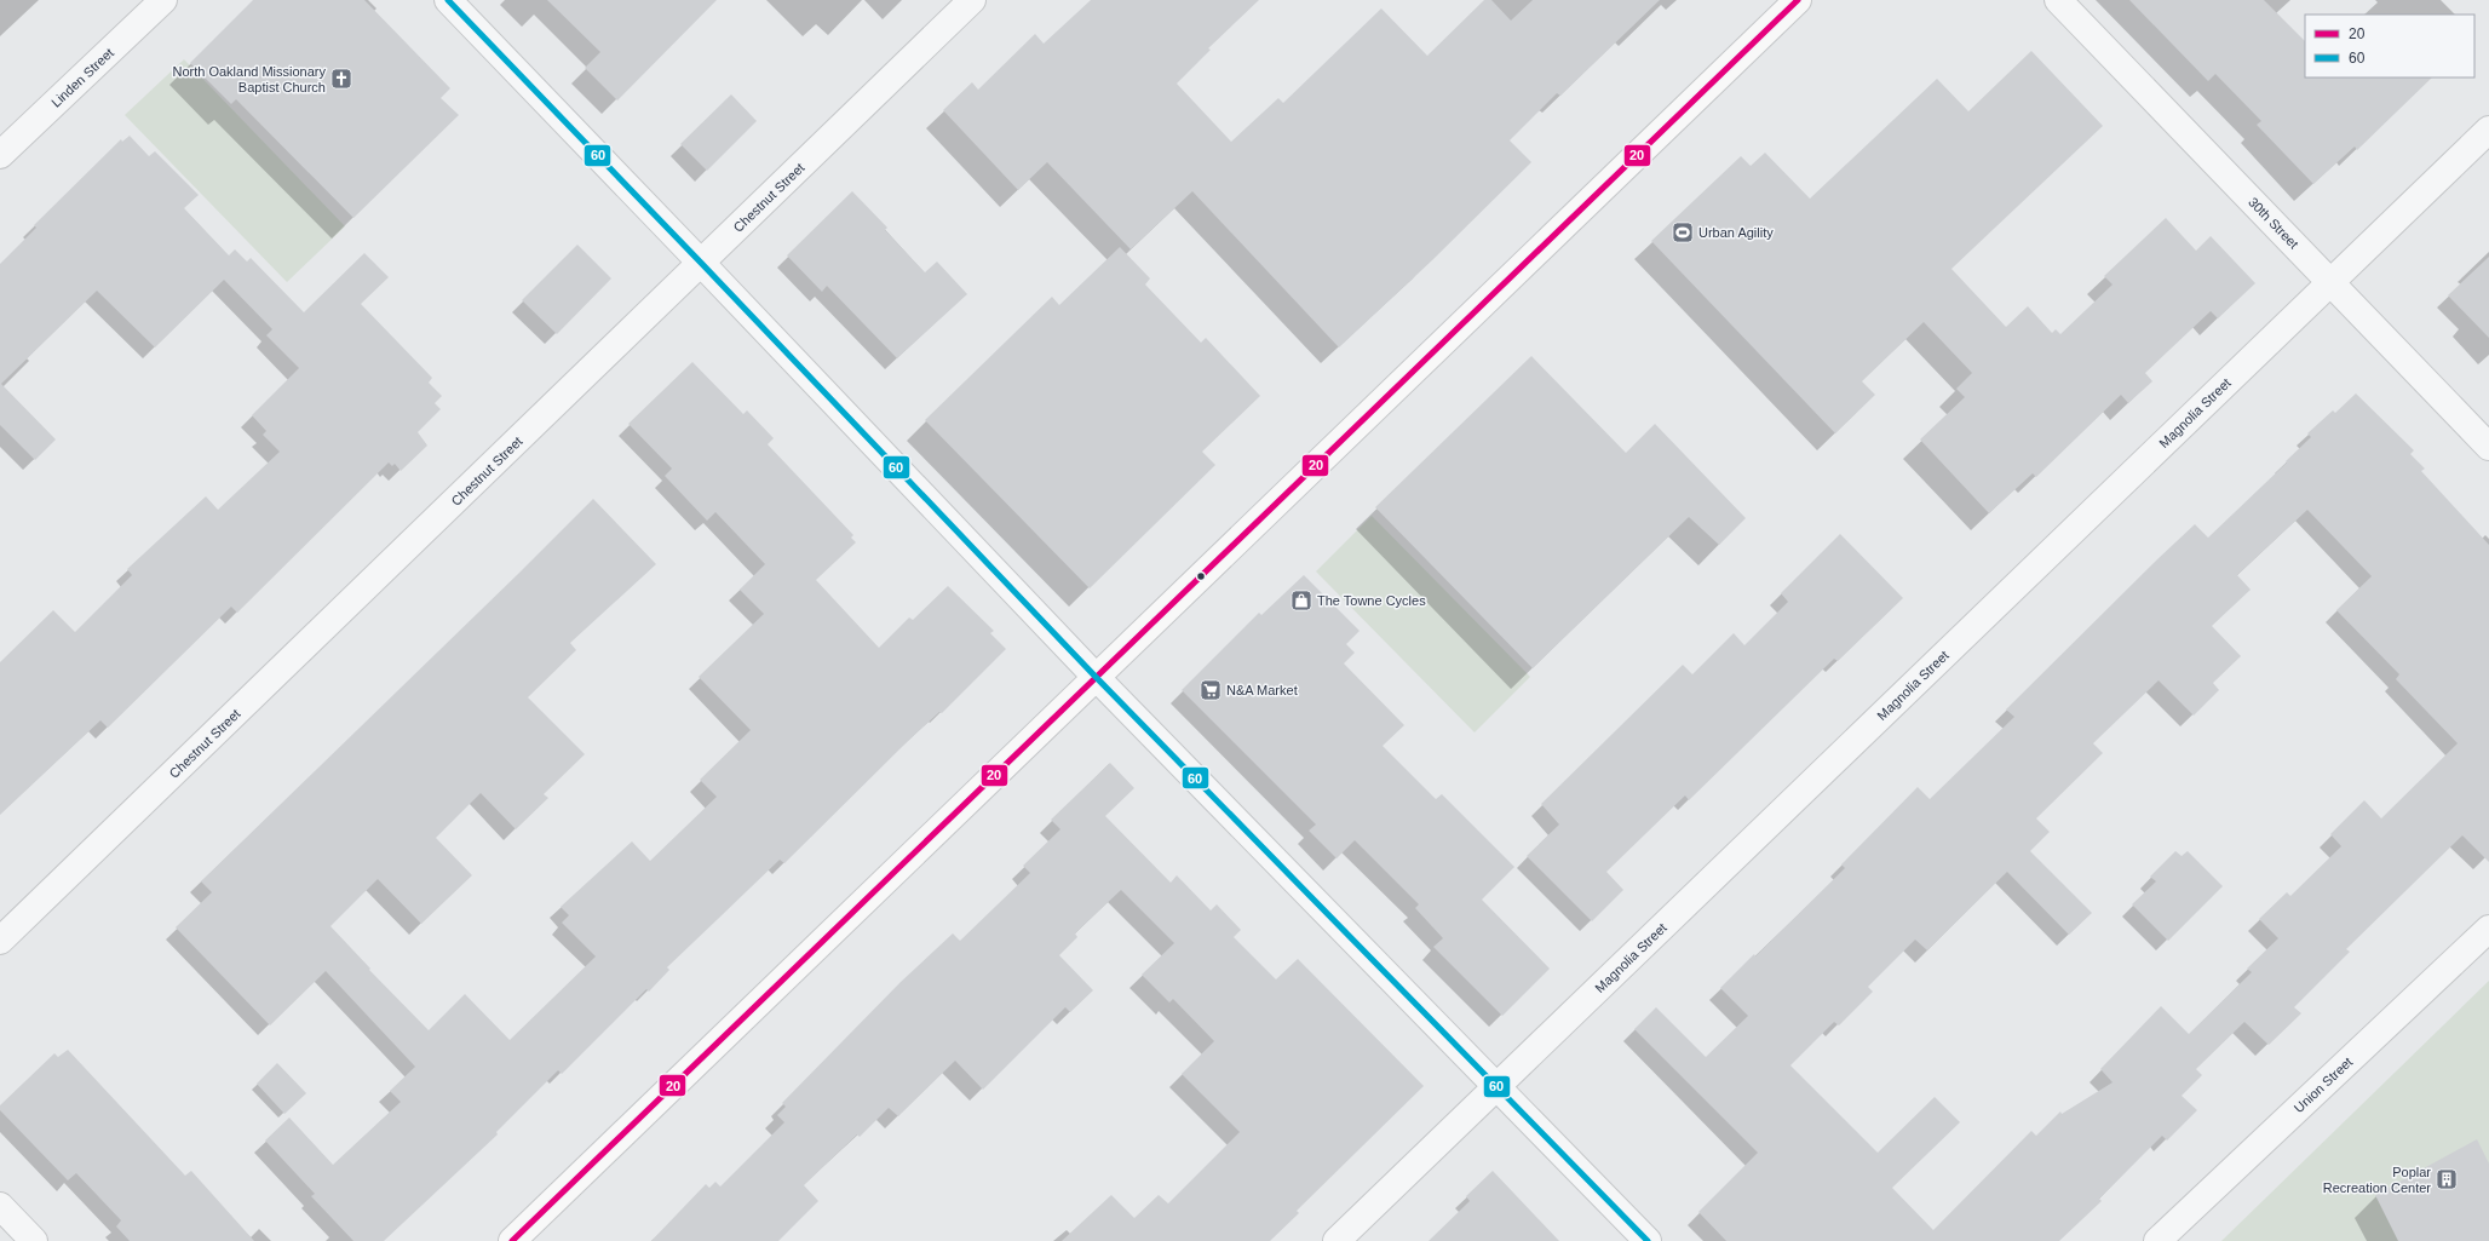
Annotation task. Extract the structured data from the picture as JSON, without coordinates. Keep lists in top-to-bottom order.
{
  "streets": {
    "street": [
      "Linden Street",
      "Chestnut Street",
      "30th Street",
      "Magnolia Street",
      "Union Street"
    ]
  },
  "crossings": [
    ["30th Street", "Magnolia Street"]
  ],
  "places": {
    "church": ["North Oakland Missionary Baptist Church"],
    "sports": ["Urban Agility"],
    "shop": ["The Towne Cycles"],
    "supermarket": ["N&A Market"],
    "building": ["Poplar Recreation Center"]
  },
  "lines": ["transit line 20", "transit line 60"],
  "legend": ["20", "60"]
}
